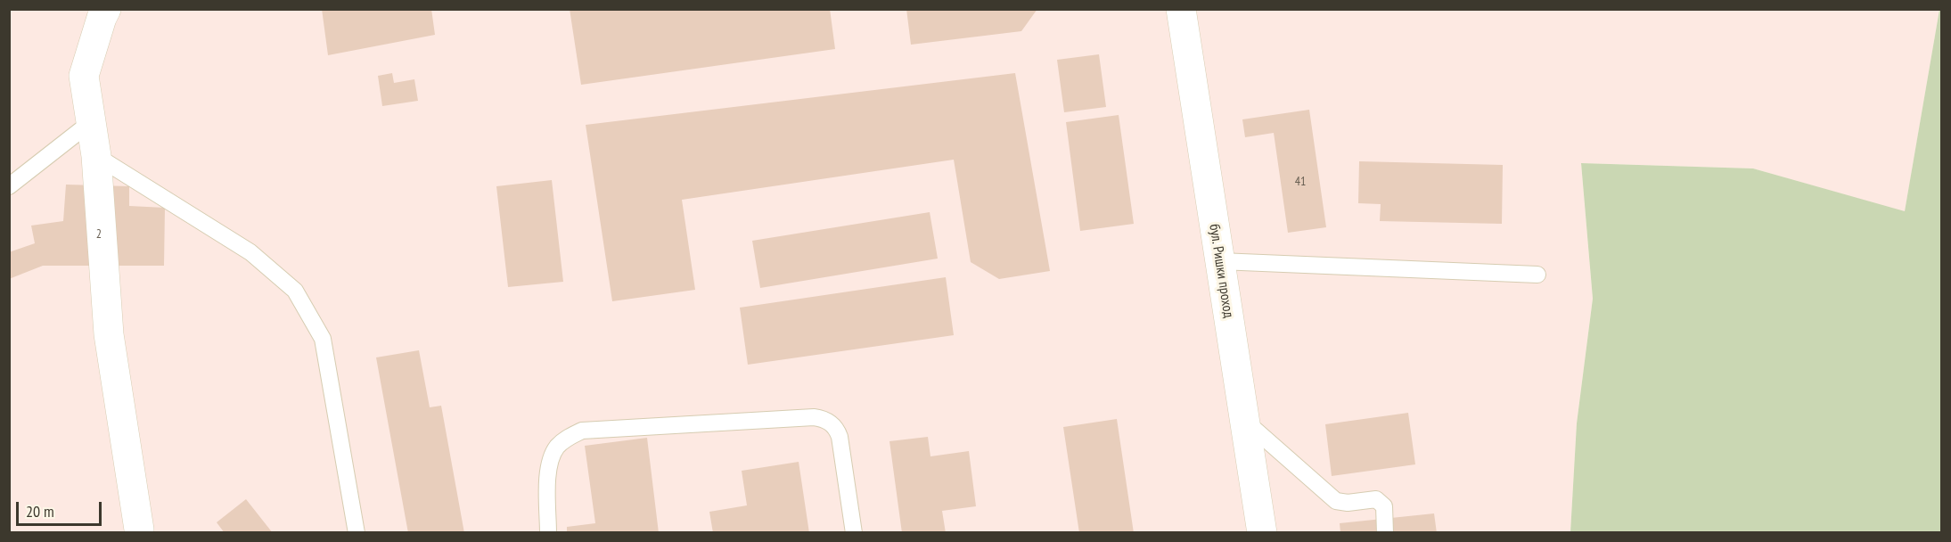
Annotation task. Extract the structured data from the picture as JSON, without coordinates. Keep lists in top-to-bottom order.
{
  "streets": {
    "main road": ["бул. Ришки проход"]
  },
  "house_numbers": ["41", "2"],
  "scale_bar": "20 m"
}
